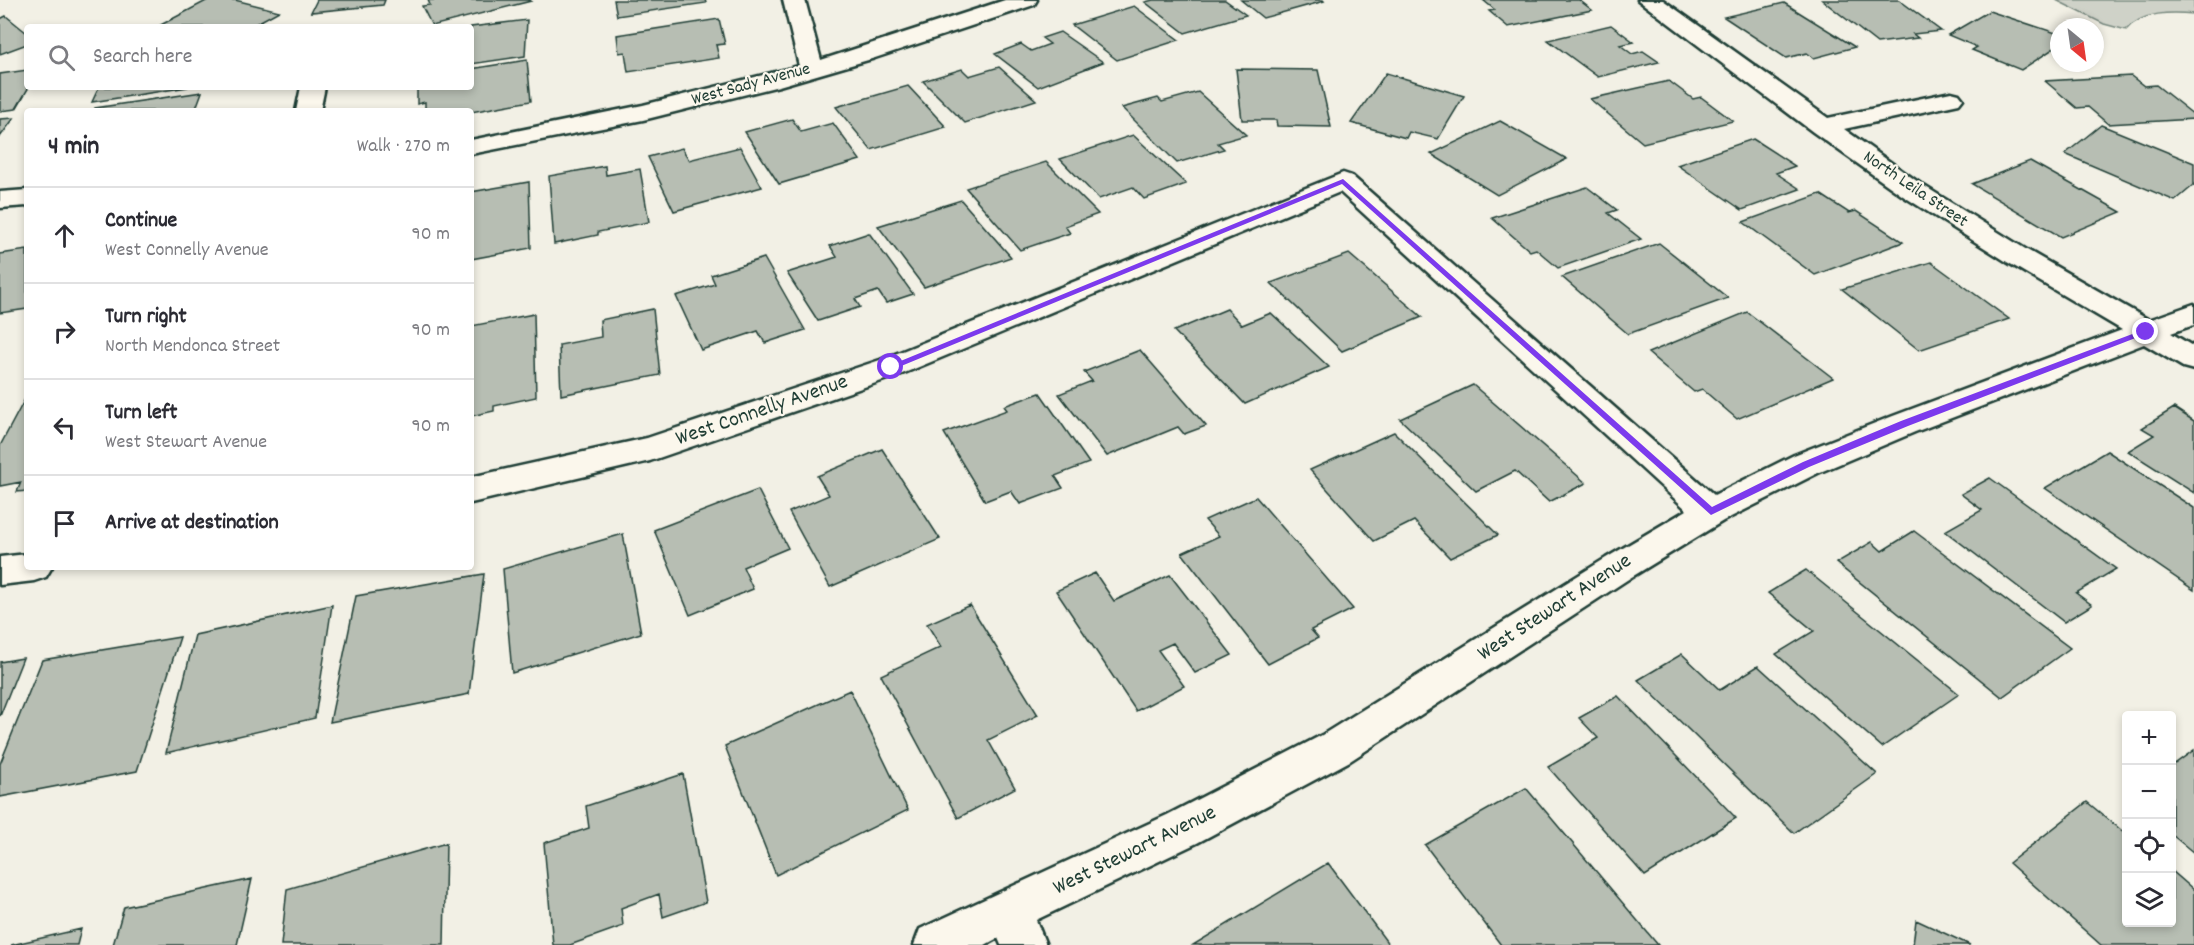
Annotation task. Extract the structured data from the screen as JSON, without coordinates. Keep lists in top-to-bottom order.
{
  "streets": {
    "street": [
      "West Sady Avenue",
      "North Leila Street",
      "West Connelly Avenue",
      "West Stewart Avenue"
    ]
  },
  "crossings": [
    ["North Leila Street", "West Stewart Avenue"],
    ["West Connelly Avenue", "West Stewart Avenue"]
  ],
  "north": "bottom right",
  "page": {
    "search": "Search here",
    "heading": ["4 min", "Walk · 270 m"],
    "list": [
      ["Continue", "West Connelly Avenue", "90 m"],
      ["Turn right", "North Mendonca Street", "90 m"],
      ["Turn left", "West Stewart Avenue", "90 m"],
      "Arrive at destination"
    ],
    "map_buttons": ["+", "−"]
  }
}
